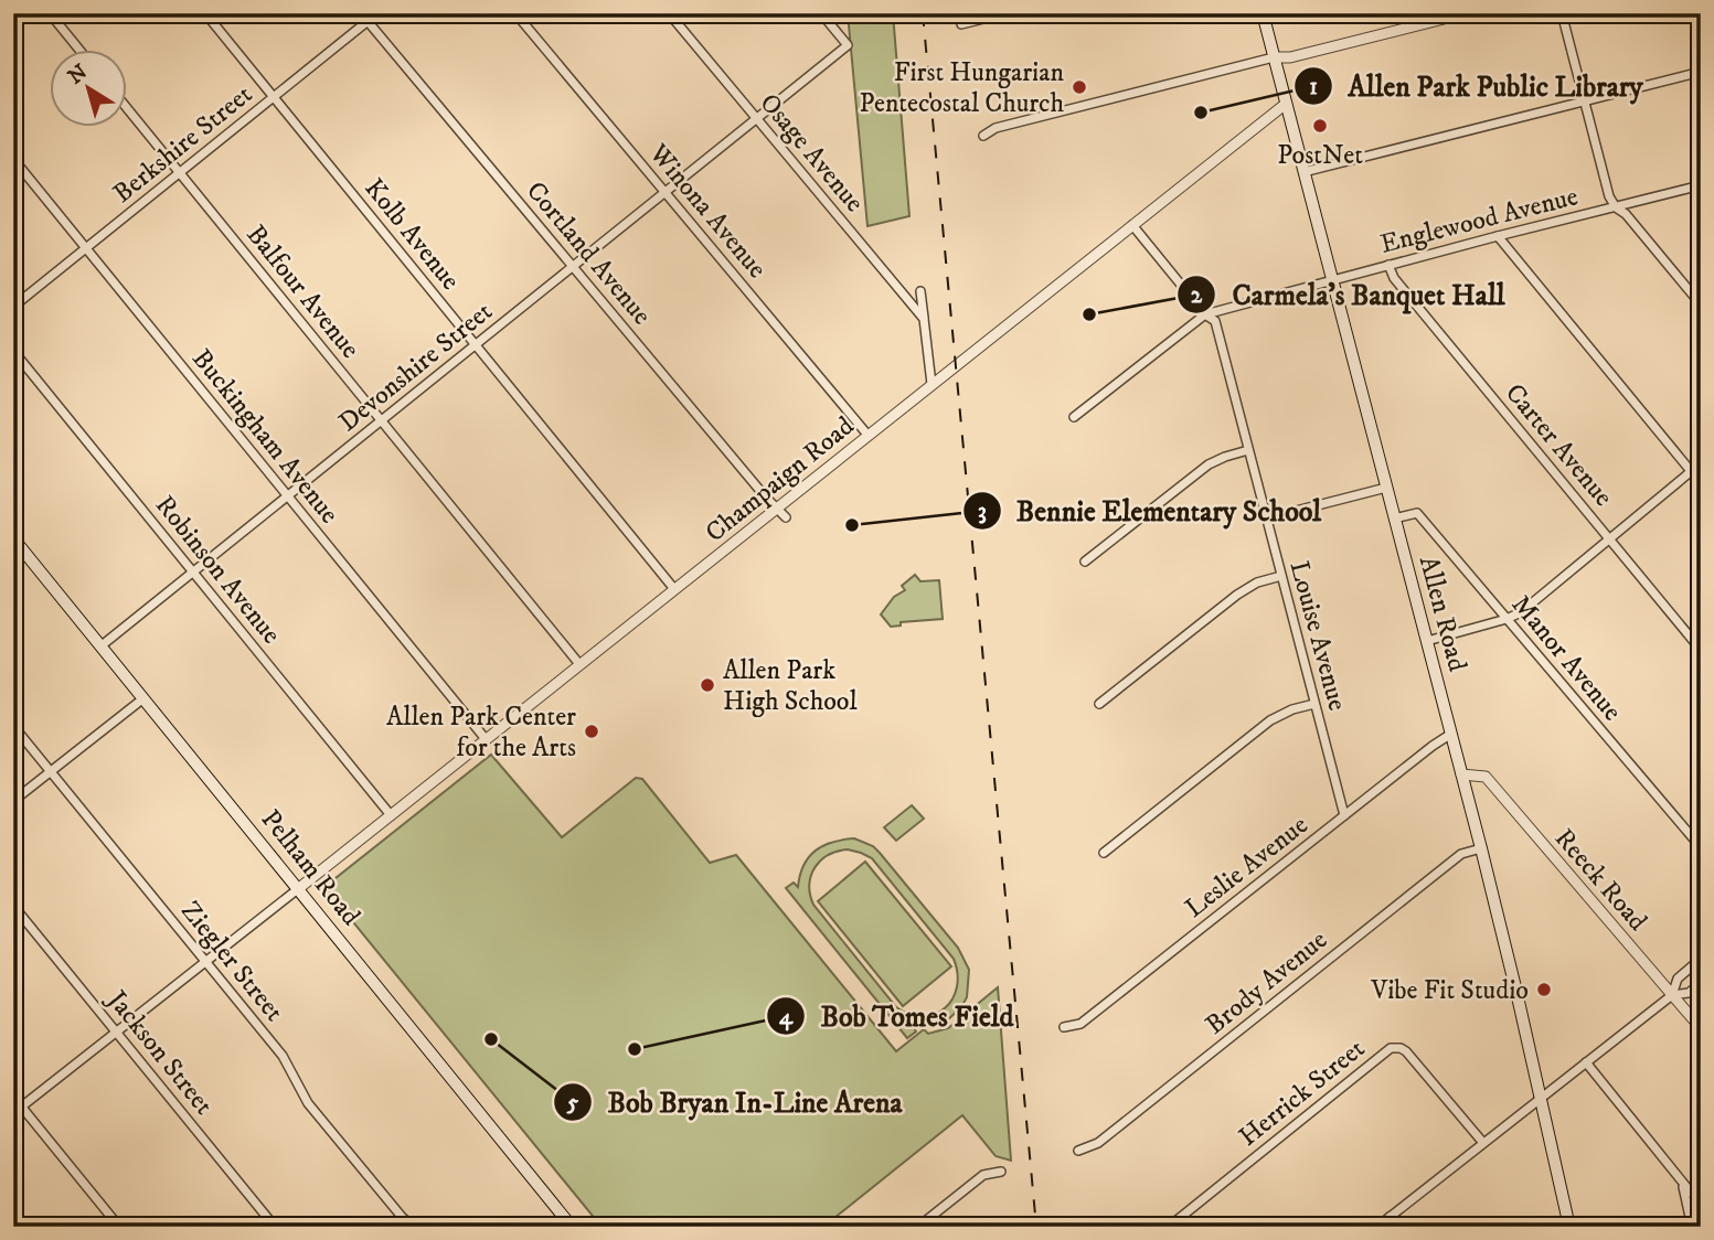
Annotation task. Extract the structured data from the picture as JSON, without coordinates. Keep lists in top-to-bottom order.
{
  "streets": {
    "main road": ["Allen Road", "Pelham Road"],
    "street": [
      "Berkshire Street",
      "Osage Avenue",
      "Winona Avenue",
      "Englewood Avenue",
      "Kolb Avenue",
      "Cortland Avenue",
      "Balfour Avenue",
      "Devonshire Street",
      "Buckingham Avenue",
      "Carter Avenue",
      "Champaign Road",
      "Robinson Avenue",
      "Louise Avenue",
      "Manor Avenue",
      "Leslie Avenue",
      "Reeck Road",
      "Ziegler Street",
      "Brody Avenue",
      "Jackson Street",
      "Herrick Street"
    ]
  },
  "crossings": [
    ["Berkshire Street", "Kolb Avenue"],
    ["Berkshire Street", "Cortland Avenue"],
    ["Berkshire Street", "Balfour Avenue"],
    ["Berkshire Street", "Buckingham Avenue"],
    ["Osage Avenue", "Devonshire Street"],
    ["Winona Avenue", "Devonshire Street"],
    ["Winona Avenue", "Champaign Road"],
    ["Englewood Avenue", "Carter Avenue"],
    ["Englewood Avenue", "Allen Road"],
    ["Englewood Avenue", "Louise Avenue"],
    ["Kolb Avenue", "Devonshire Street"],
    ["Kolb Avenue", "Champaign Road"],
    ["Cortland Avenue", "Devonshire Street"],
    ["Cortland Avenue", "Champaign Road"],
    ["Balfour Avenue", "Devonshire Street"],
    ["Balfour Avenue", "Champaign Road"],
    ["Devonshire Street", "Buckingham Avenue"],
    ["Devonshire Street", "Robinson Avenue"],
    ["Devonshire Street", "Pelham Road"],
    ["Buckingham Avenue", "Champaign Road"],
    ["Champaign Road", "Robinson Avenue"],
    ["Champaign Road", "Allen Road"],
    ["Champaign Road", "Louise Avenue"],
    ["Champaign Road", "Pelham Road"],
    ["Allen Road", "Manor Avenue"],
    ["Allen Road", "Leslie Avenue"],
    ["Allen Road", "Reeck Road"],
    ["Allen Road", "Brody Avenue"],
    ["Louise Avenue", "Leslie Avenue"]
  ],
  "places": [
    "First Hungarian Pentecostal Church",
    "Allen Park Public Library",
    "PostNet",
    "Carmela's Banquet Hall",
    "Bennie Elementary School",
    "Allen Park High School",
    "Allen Park Center for the Arts",
    "Vibe Fit Studio",
    "Bob Bryan In-Line Arena",
    "Bob Tomes Field"
  ],
  "north": "top left"
}
